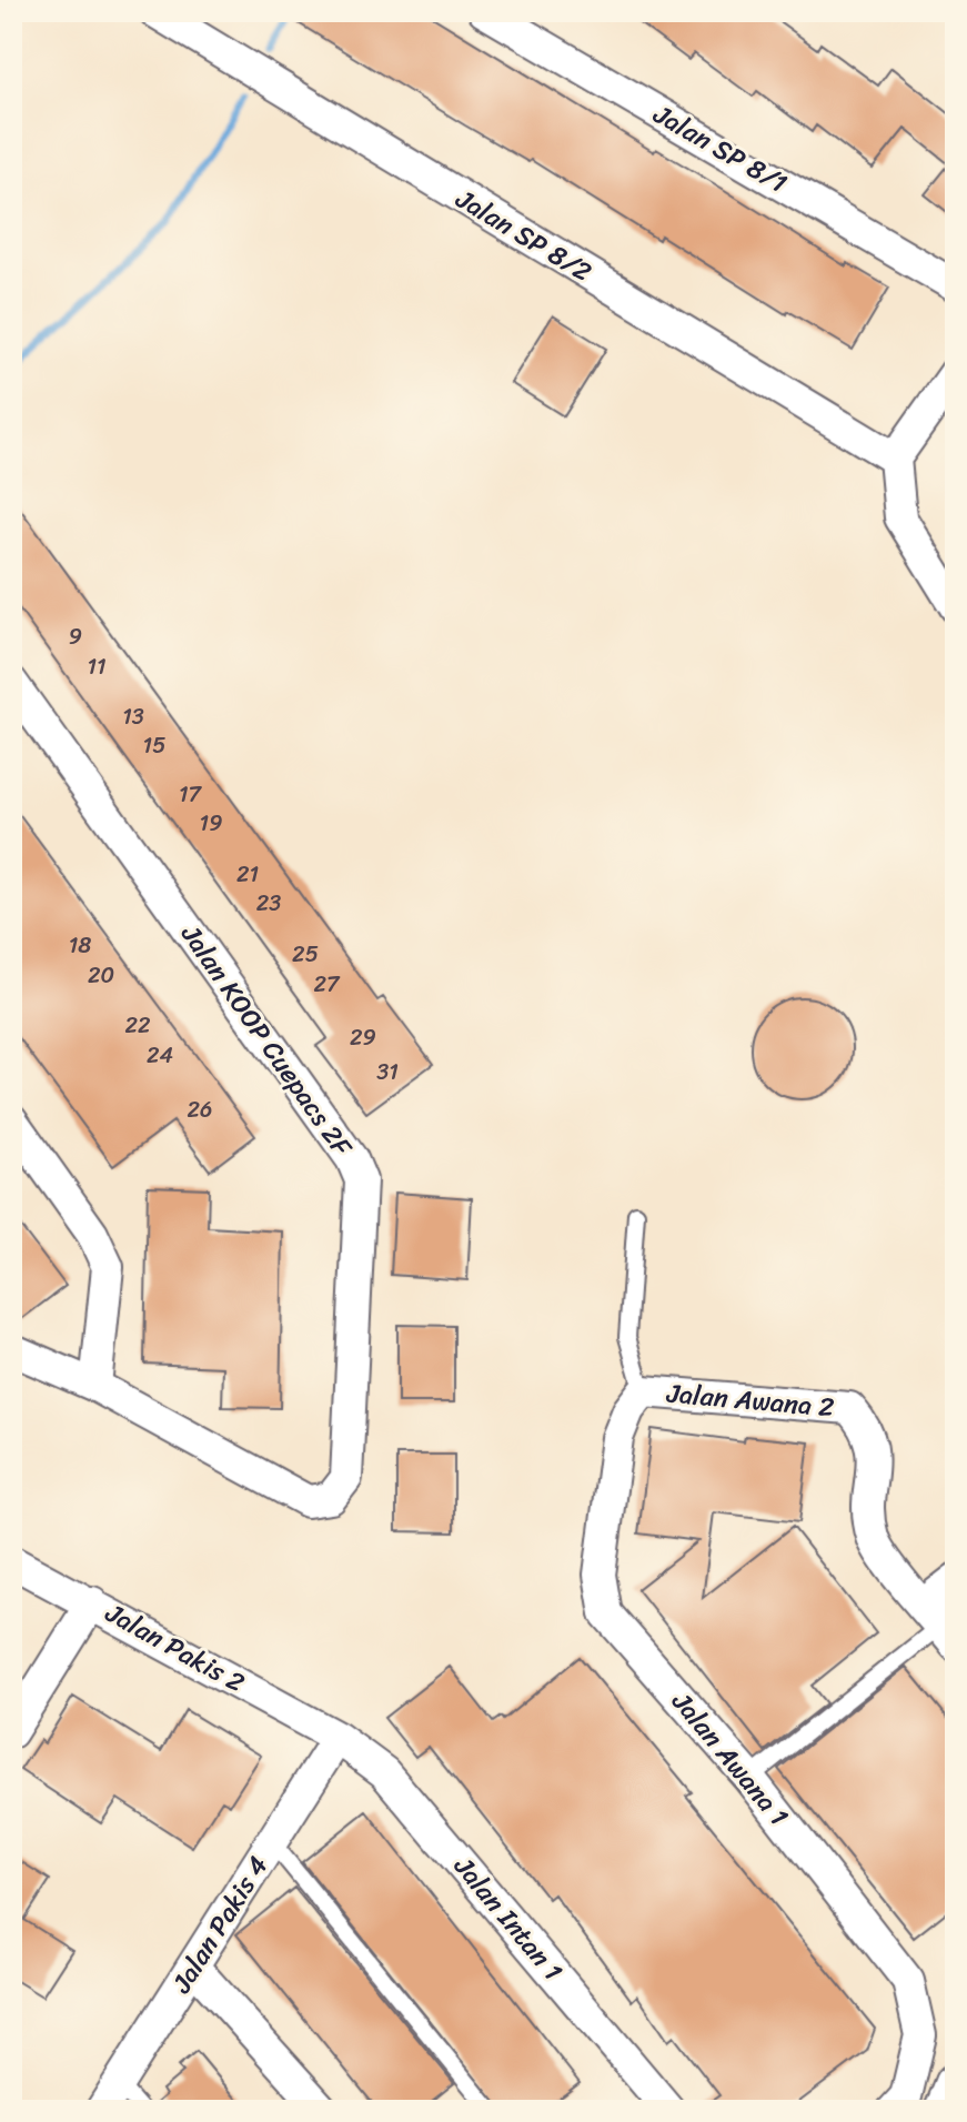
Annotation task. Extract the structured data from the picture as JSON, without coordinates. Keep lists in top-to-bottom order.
{
  "streets": {
    "street": [
      "Jalan SP 8/1",
      "Jalan SP 8/2",
      "Jalan KOOP Cuepacs 2F",
      "Jalan Awana 2",
      "Jalan Pakis 2",
      "Jalan Awana 1",
      "Jalan Intan 1",
      "Jalan Pakis 4"
    ]
  },
  "crossings": [
    ["Jalan Awana 2", "Jalan Awana 1"],
    ["Jalan Pakis 2", "Jalan Intan 1"],
    ["Jalan Pakis 2", "Jalan Pakis 4"],
    ["Jalan Intan 1", "Jalan Pakis 4"]
  ],
  "house_numbers": [
    "9",
    "11",
    "13",
    "15",
    "17",
    "19",
    "21",
    "23",
    "18",
    "25",
    "20",
    "27",
    "22",
    "29",
    "24",
    "31",
    "26"
  ]
}
